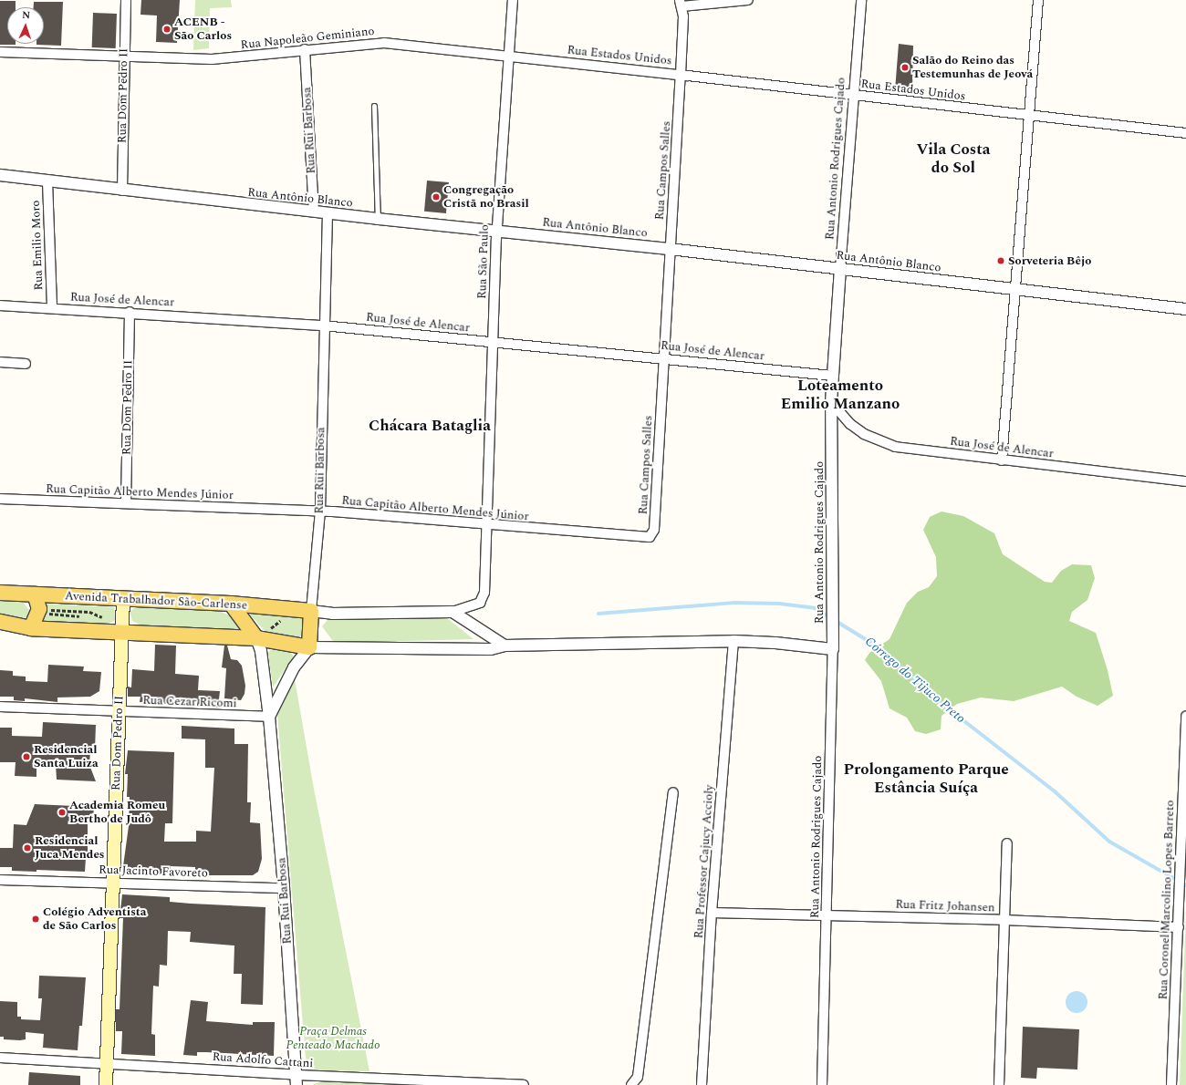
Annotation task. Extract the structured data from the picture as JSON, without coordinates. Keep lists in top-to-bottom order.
{
  "streets": {
    "main road": ["Rua Dom Pedro II", "Rua Rui Barbosa", "Avenida Trabalhador São-Carlense"],
    "street": [
      "Rua Napoleão Geminiano",
      "Rua Estados Unidos",
      "Rua Antonio Rodrigues Cajado",
      "Rua Campos Salles",
      "Rua Antônio Blanco",
      "Rua Emilio Moro",
      "Rua São Paulo",
      "Rua José de Alencar",
      "Rua Capitão Alberto Mendes Júnior",
      "Rua Cezar Ricomi",
      "Rua Professor Cajucy Accioly",
      "Rua Jacinto Favoreto",
      "Rua Coronel Marcolino Lopes Barreto",
      "Rua Fritz Johansen",
      "Rua Adolfo Cattani"
    ]
  },
  "crossings": [
    ["Rua Napoleão Geminiano", "Rua Estados Unidos"],
    ["Rua Napoleão Geminiano", "Rua Dom Pedro II"],
    ["Rua Napoleão Geminiano", "Rua Rui Barbosa"],
    ["Rua Napoleão Geminiano", "Rua São Paulo"],
    ["Rua Estados Unidos", "Rua Antonio Rodrigues Cajado"],
    ["Rua Estados Unidos", "Rua Campos Salles"],
    ["Rua Estados Unidos", "Rua São Paulo"],
    ["Rua Dom Pedro II", "Rua Antônio Blanco"],
    ["Rua Dom Pedro II", "Rua José de Alencar"],
    ["Rua Dom Pedro II", "Rua Capitão Alberto Mendes Júnior"],
    ["Rua Dom Pedro II", "Avenida Trabalhador São-Carlense"],
    ["Rua Dom Pedro II", "Rua Cezar Ricomi"],
    ["Rua Dom Pedro II", "Rua Jacinto Favoreto"],
    ["Rua Dom Pedro II", "Rua Adolfo Cattani"],
    ["Rua Rui Barbosa", "Rua Antônio Blanco"],
    ["Rua Rui Barbosa", "Rua José de Alencar"],
    ["Rua Rui Barbosa", "Rua Capitão Alberto Mendes Júnior"],
    ["Rua Rui Barbosa", "Avenida Trabalhador São-Carlense"],
    ["Rua Rui Barbosa", "Rua Cezar Ricomi"],
    ["Rua Rui Barbosa", "Rua Jacinto Favoreto"],
    ["Rua Rui Barbosa", "Rua Adolfo Cattani"],
    ["Rua Antonio Rodrigues Cajado", "Rua Antônio Blanco"],
    ["Rua Antonio Rodrigues Cajado", "Rua José de Alencar"],
    ["Rua Antonio Rodrigues Cajado", "Rua Fritz Johansen"],
    ["Rua Campos Salles", "Rua Antônio Blanco"],
    ["Rua Campos Salles", "Rua José de Alencar"],
    ["Rua Campos Salles", "Rua Capitão Alberto Mendes Júnior"],
    ["Rua Antônio Blanco", "Rua Emilio Moro"],
    ["Rua Antônio Blanco", "Rua São Paulo"],
    ["Rua Emilio Moro", "Rua José de Alencar"],
    ["Rua São Paulo", "Rua José de Alencar"],
    ["Rua São Paulo", "Rua Capitão Alberto Mendes Júnior"],
    ["Rua Professor Cajucy Accioly", "Rua Fritz Johansen"],
    ["Rua Coronel Marcolino Lopes Barreto", "Rua Fritz Johansen"]
  ],
  "districts": [
    "Vila Costa do Sol",
    "Loteamento Emilio Manzano",
    "Chácara Bataglia",
    "Prolongamento Parque Estância Suíça"
  ],
  "water": ["Córrego do Tijuco Preto"],
  "parks": ["Praça Delmas Penteado Machado"],
  "places": [
    "ACENB - São Carlos",
    "Salão do Reino das Testemunhas de Jeová",
    "Congregação Cristã no Brasil",
    "Sorveteria Bêjo",
    "Residencial Santa Luiza",
    "Academia Romeu Bertho de Judô",
    "Residencial Juca Mendes",
    "Colégio Adventista de São Carlos"
  ],
  "north": "top"
}
